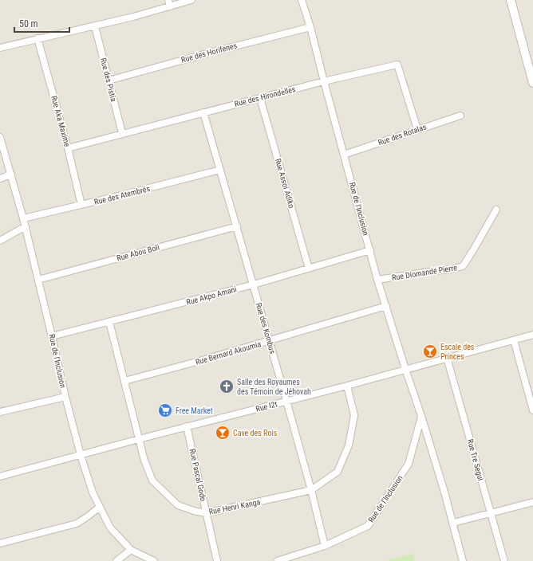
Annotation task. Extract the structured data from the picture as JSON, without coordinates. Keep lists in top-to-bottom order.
{
  "streets": {
    "street": [
      "Rue des Horifenes",
      "Rue des Pistia",
      "Rue des Hirondelles",
      "Rue Aka Maxime",
      "Rue des Rotalas",
      "Rue Assoi Adiko",
      "Rue des Atembrés",
      "Rue de l'Inclusion",
      "Rue Abou Boli",
      "Rue Diomandé Pierre",
      "Rue Akpo Amani",
      "Rue des Kombus",
      "Rue Bernard Akoumia",
      "Rue I2t",
      "Rue Tre Segui",
      "Rue Pascal Godo",
      "Rue Henri Kanga"
    ]
  },
  "crossings": [
    ["Rue des Horifenes", "Rue des Pistia"],
    ["Rue des Horifenes", "Rue de l'Inclusion"],
    ["Rue des Pistia", "Rue des Hirondelles"],
    ["Rue des Hirondelles", "Rue Aka Maxime"],
    ["Rue des Hirondelles", "Rue des Rotalas"],
    ["Rue des Hirondelles", "Rue Assoi Adiko"],
    ["Rue des Hirondelles", "Rue de l'Inclusion"],
    ["Rue des Hirondelles", "Rue des Kombus"],
    ["Rue Aka Maxime", "Rue des Atembrés"],
    ["Rue des Rotalas", "Rue de l'Inclusion"],
    ["Rue Assoi Adiko", "Rue Akpo Amani"],
    ["Rue des Atembrés", "Rue de l'Inclusion"],
    ["Rue des Atembrés", "Rue des Kombus"],
    ["Rue de l'Inclusion", "Rue Abou Boli"],
    ["Rue de l'Inclusion", "Rue Diomandé Pierre"],
    ["Rue de l'Inclusion", "Rue Akpo Amani"],
    ["Rue de l'Inclusion", "Rue des Kombus"],
    ["Rue de l'Inclusion", "Rue Bernard Akoumia"],
    ["Rue de l'Inclusion", "Rue I2t"],
    ["Rue Abou Boli", "Rue des Kombus"],
    ["Rue Akpo Amani", "Rue des Kombus"],
    ["Rue Akpo Amani", "Rue Henri Kanga"],
    ["Rue des Kombus", "Rue Bernard Akoumia"],
    ["Rue des Kombus", "Rue I2t"],
    ["Rue des Kombus", "Rue Henri Kanga"],
    ["Rue Bernard Akoumia", "Rue Henri Kanga"],
    ["Rue I2t", "Rue Tre Segui"],
    ["Rue I2t", "Rue Pascal Godo"],
    ["Rue I2t", "Rue Henri Kanga"],
    ["Rue Pascal Godo", "Rue Henri Kanga"]
  ],
  "places": {
    "bar": ["Escale des Princes", "Cave des Rois"],
    "church": ["Salle des Royaumes des Témoin de Jéhovah"],
    "supermarket": ["Free Market"]
  },
  "scale_bar": "50 m"
}
